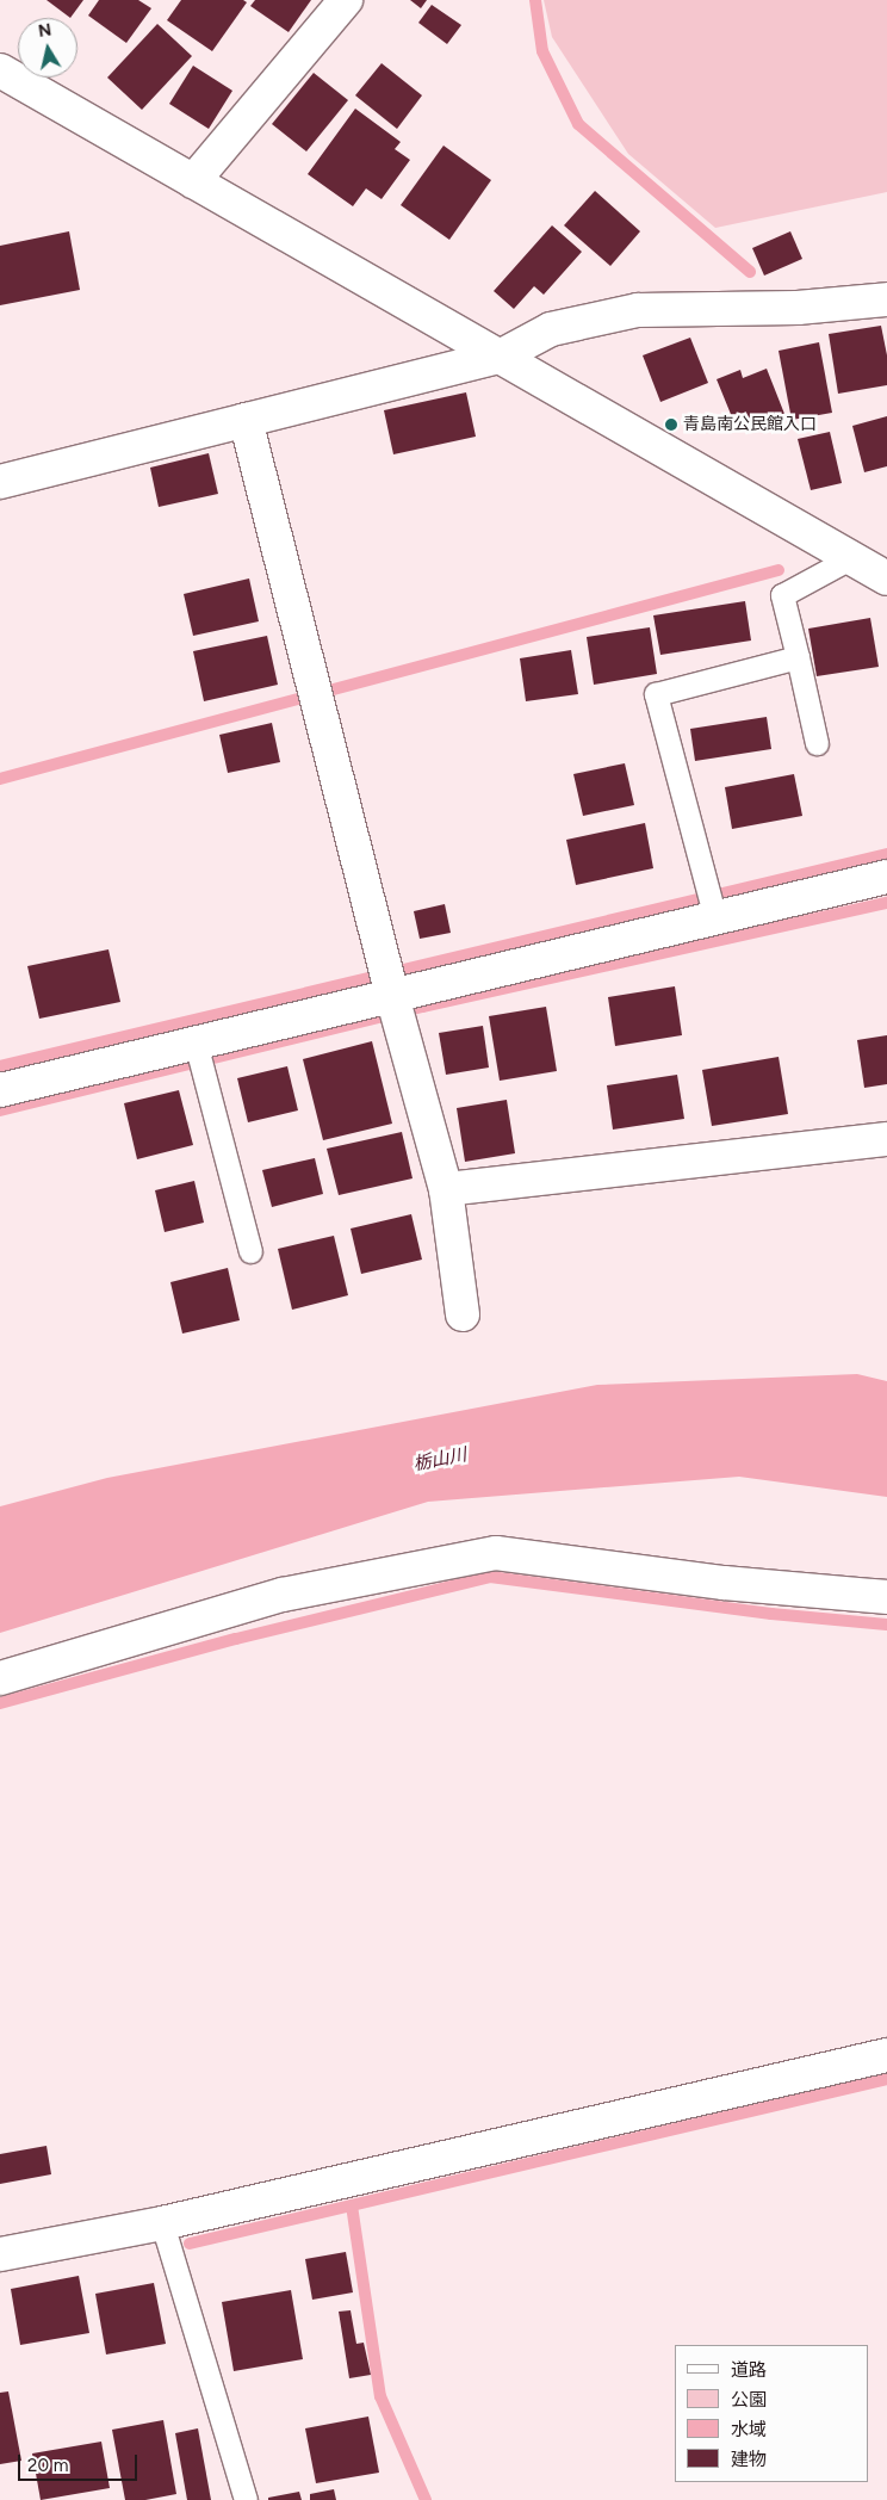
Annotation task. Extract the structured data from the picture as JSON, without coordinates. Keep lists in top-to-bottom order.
{
  "water": ["栃山川"],
  "places": ["青島南公民館入口"],
  "legend": [
    "道路",
    "公園",
    "水域",
    "建物"
  ],
  "scale_bar": "20 m",
  "north": "top"
}
